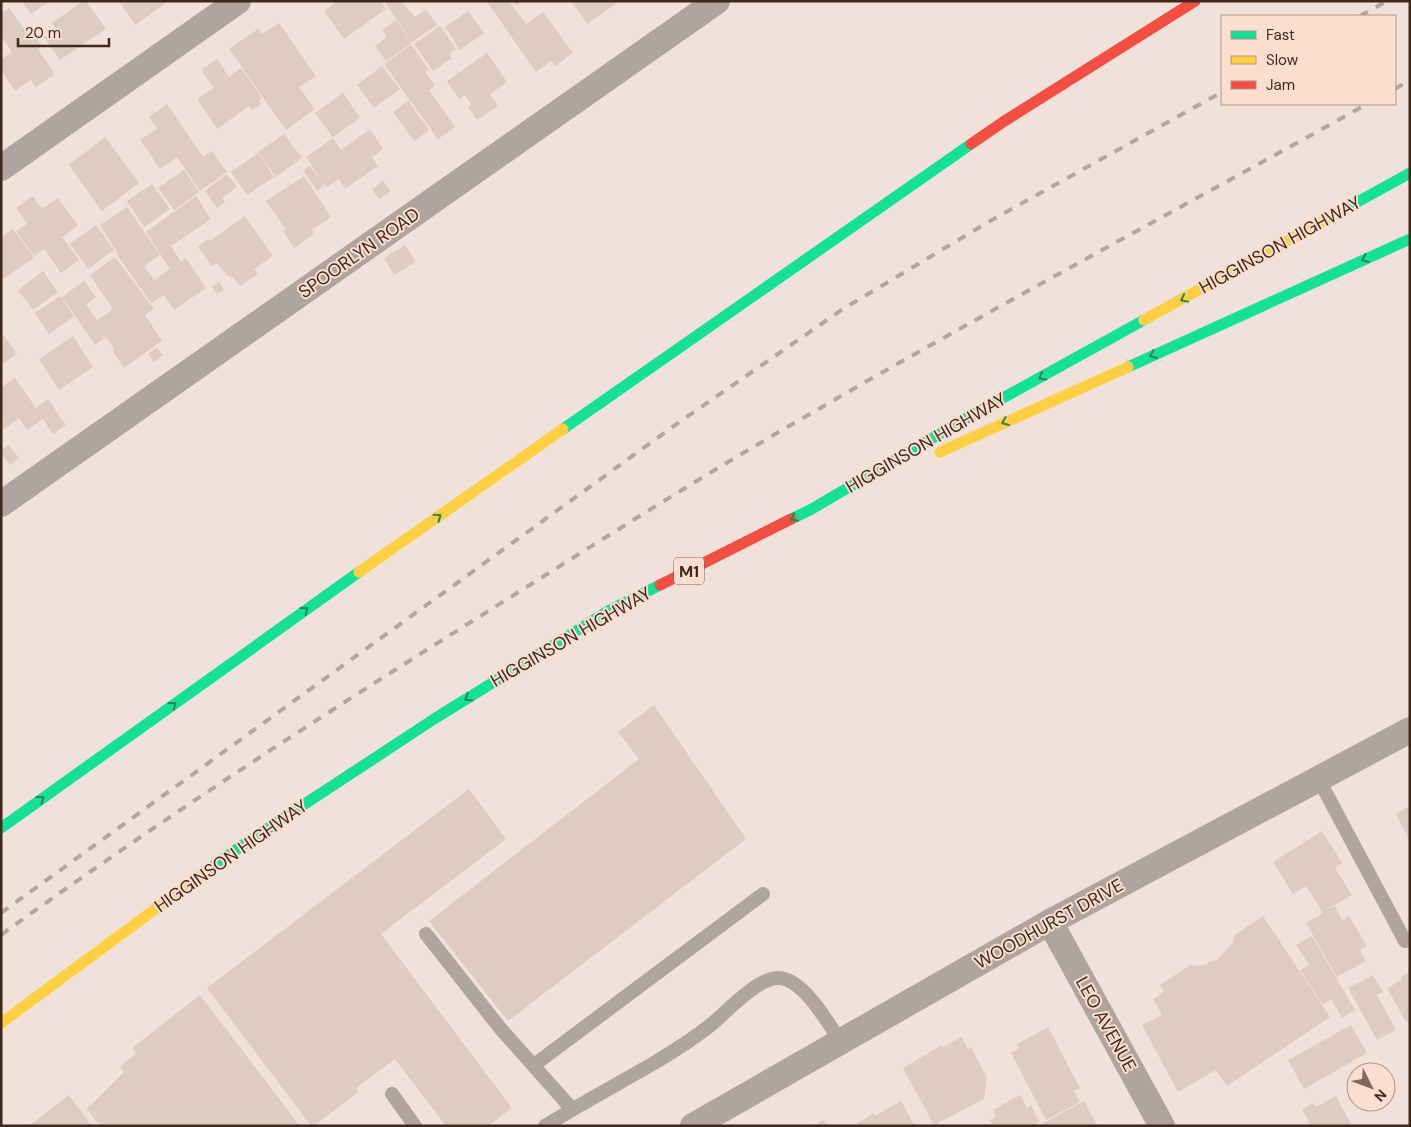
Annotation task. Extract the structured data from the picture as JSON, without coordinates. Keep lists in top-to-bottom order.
{
  "streets": {
    "highway": ["HIGGINSON HIGHWAY", "M1"],
    "street": ["SPOORLYN ROAD", "WOODHURST DRIVE", "LEO AVENUE"]
  },
  "crossings": [
    ["WOODHURST DRIVE", "LEO AVENUE"]
  ],
  "legend": ["Fast", "Slow", "Jam"],
  "scale_bar": "20 m",
  "north": "bottom right"
}
